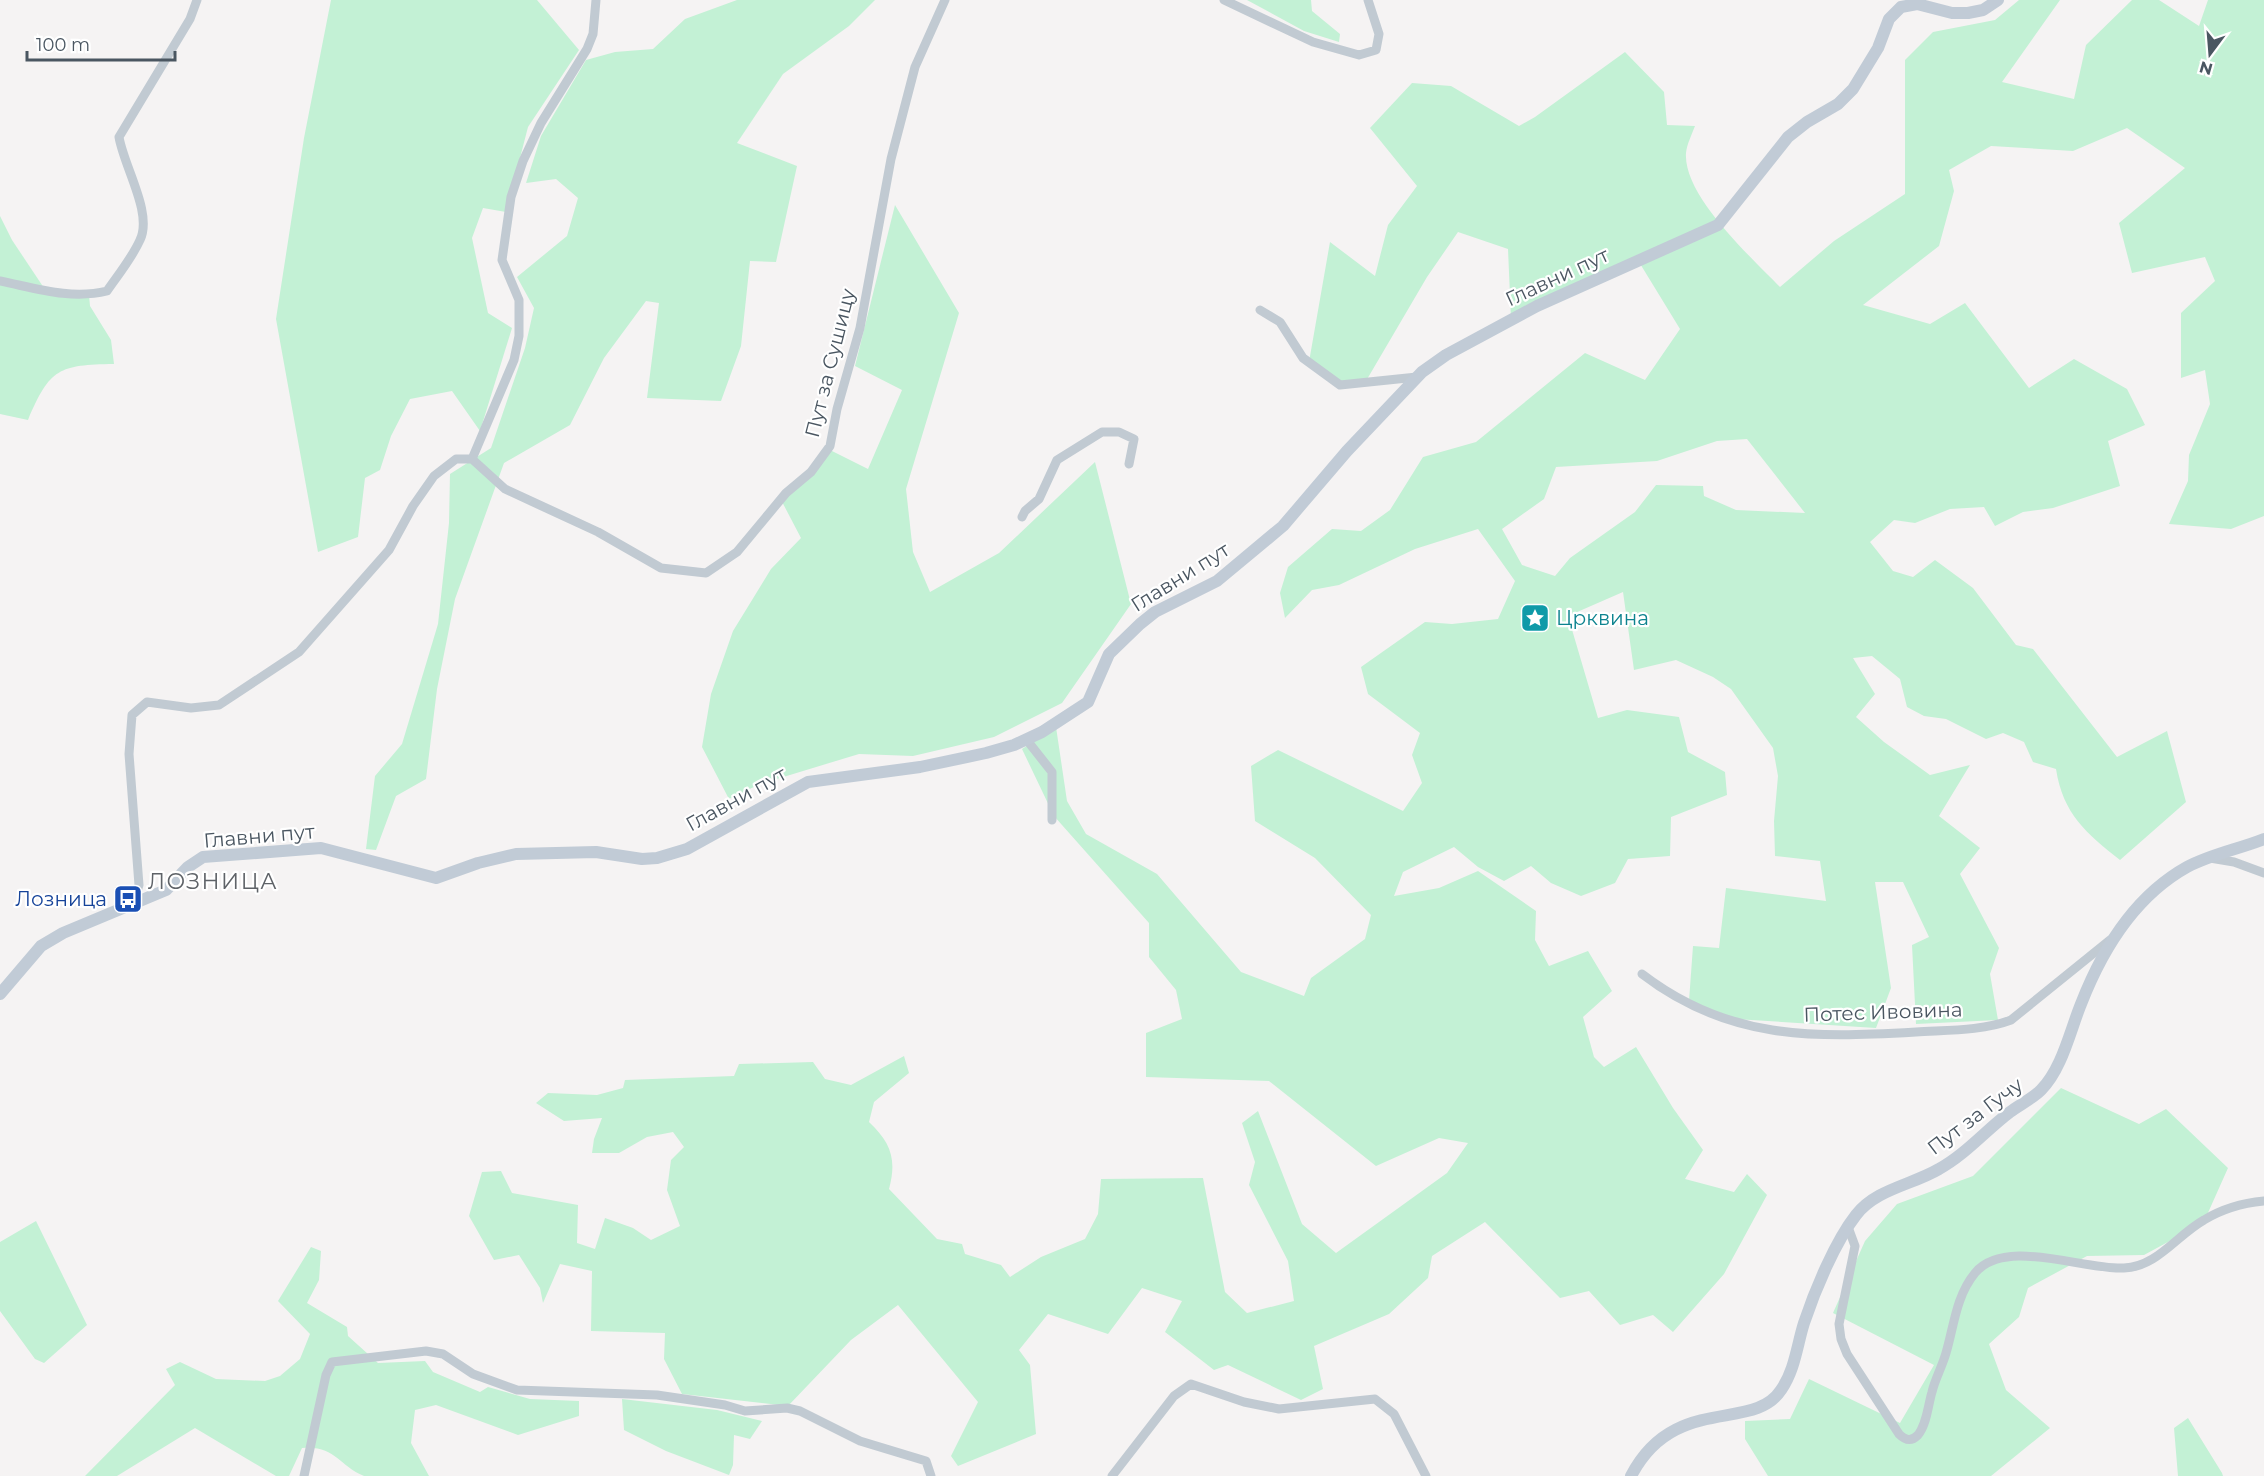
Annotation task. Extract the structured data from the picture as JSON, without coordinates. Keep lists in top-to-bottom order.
{
  "streets": {
    "street": [
      "Главни пут",
      "Пут за Сушицу",
      "Потес Ивовина",
      "Пут за Гучу"
    ]
  },
  "crossings": [
    ["Потес Ивовина", "Пут за Гучу"]
  ],
  "districts": ["ЛОЗНИЦА"],
  "places": {
    "place": ["Црквина"],
    "bus stop": ["Лозница"]
  },
  "scale_bar": "100 m",
  "north": "bottom"
}
